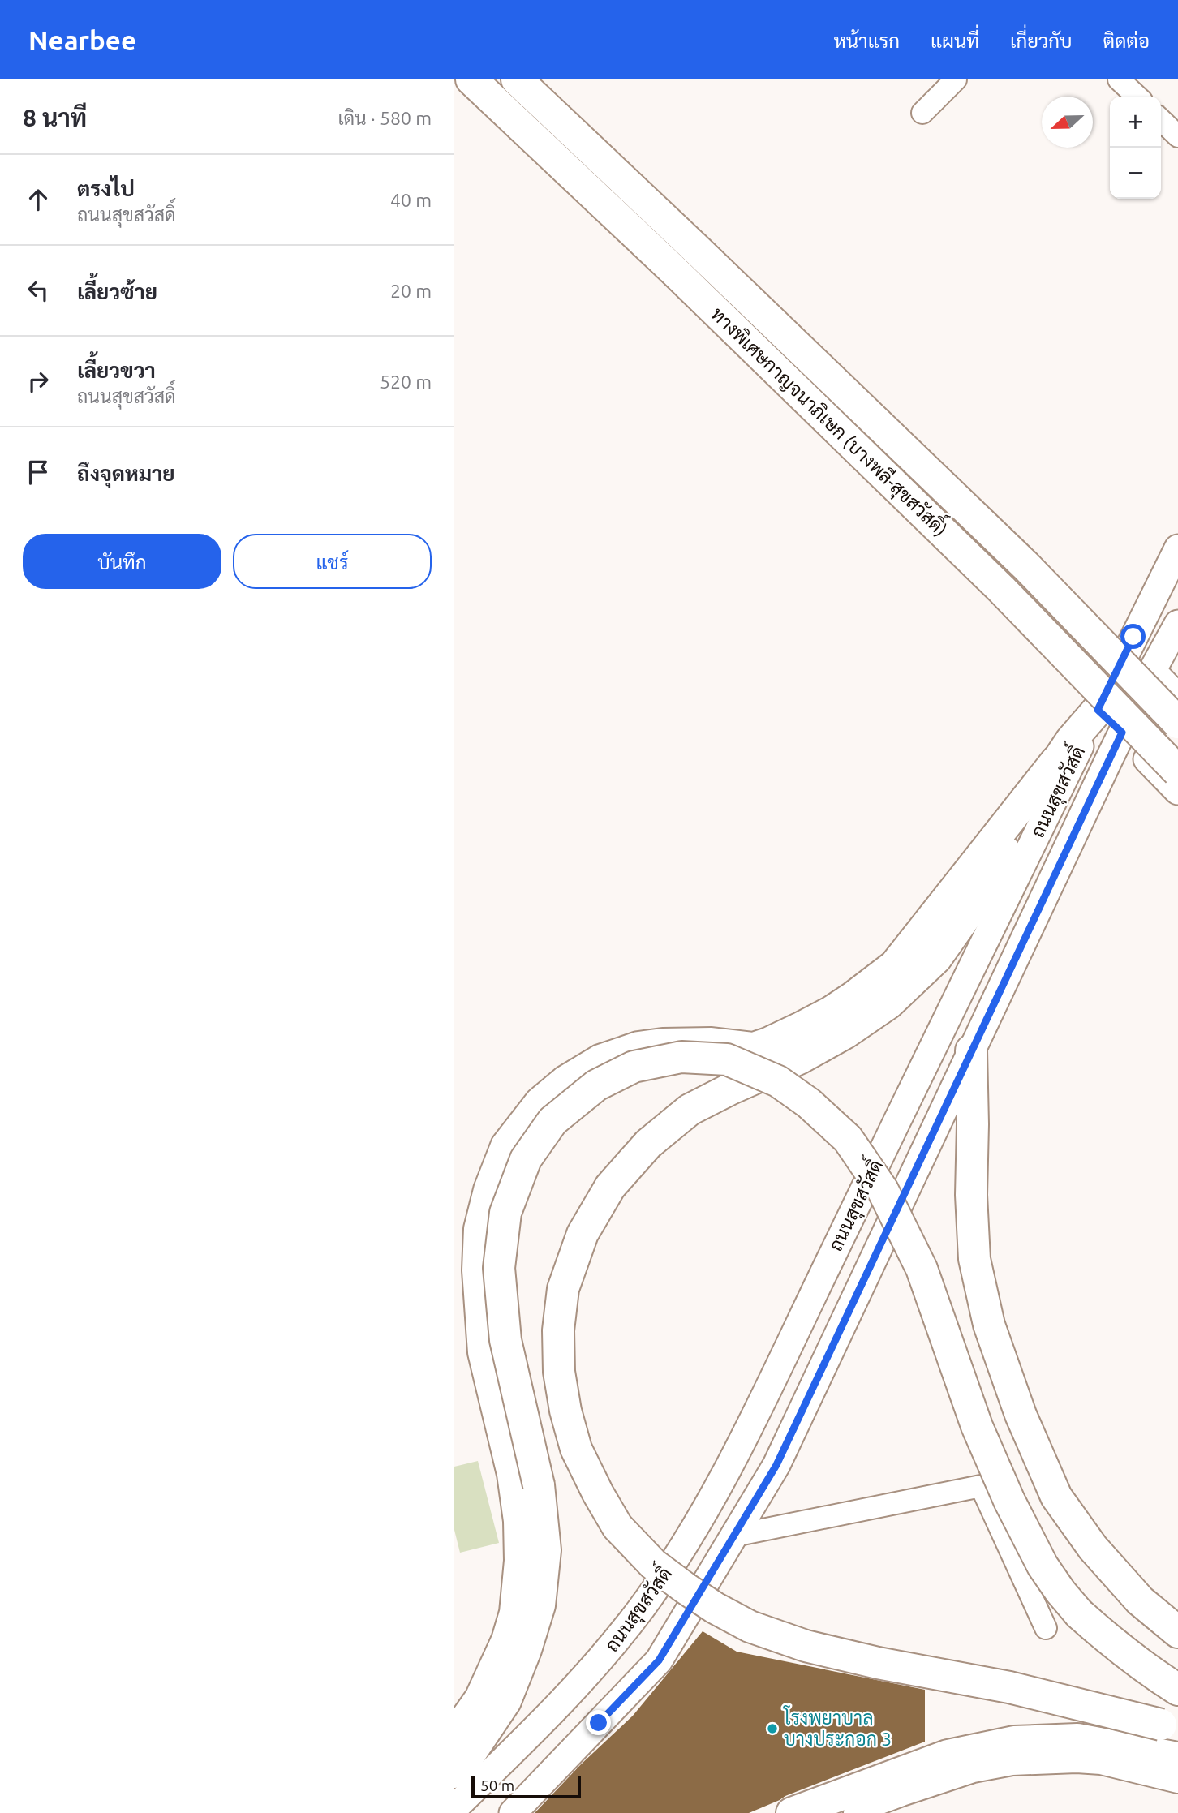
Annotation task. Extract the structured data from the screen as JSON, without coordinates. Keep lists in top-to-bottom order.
{
  "streets": {
    "highway": ["ทางพิเศษกาญจนาภิเษก (บางพลี-สุขสวัสดิ์)"],
    "main road": ["ถนนสุขสวัสดิ์"]
  },
  "places": ["โรงพยาบาล บางประกอก 3"],
  "scale_bar": "50 m",
  "north": "left",
  "page": {
    "header": "Nearbee",
    "nav": [
      "หน้าแรก",
      "แผนที่",
      "เกี่ยวกับ",
      "ติดต่อ"
    ],
    "heading": ["8 นาที", "เดิน · 580 m"],
    "map_buttons": ["+", "−"],
    "list": [
      ["ตรงไป", "ถนนสุขสวัสดิ์", "40 m"],
      ["เลี้ยวซ้าย", "20 m"],
      ["เลี้ยวขวา", "ถนนสุขสวัสดิ์", "520 m"],
      "ถึงจุดหมาย"
    ],
    "buttons": ["บันทึก", "แชร์"],
    "scale": "50 m"
  }
}
